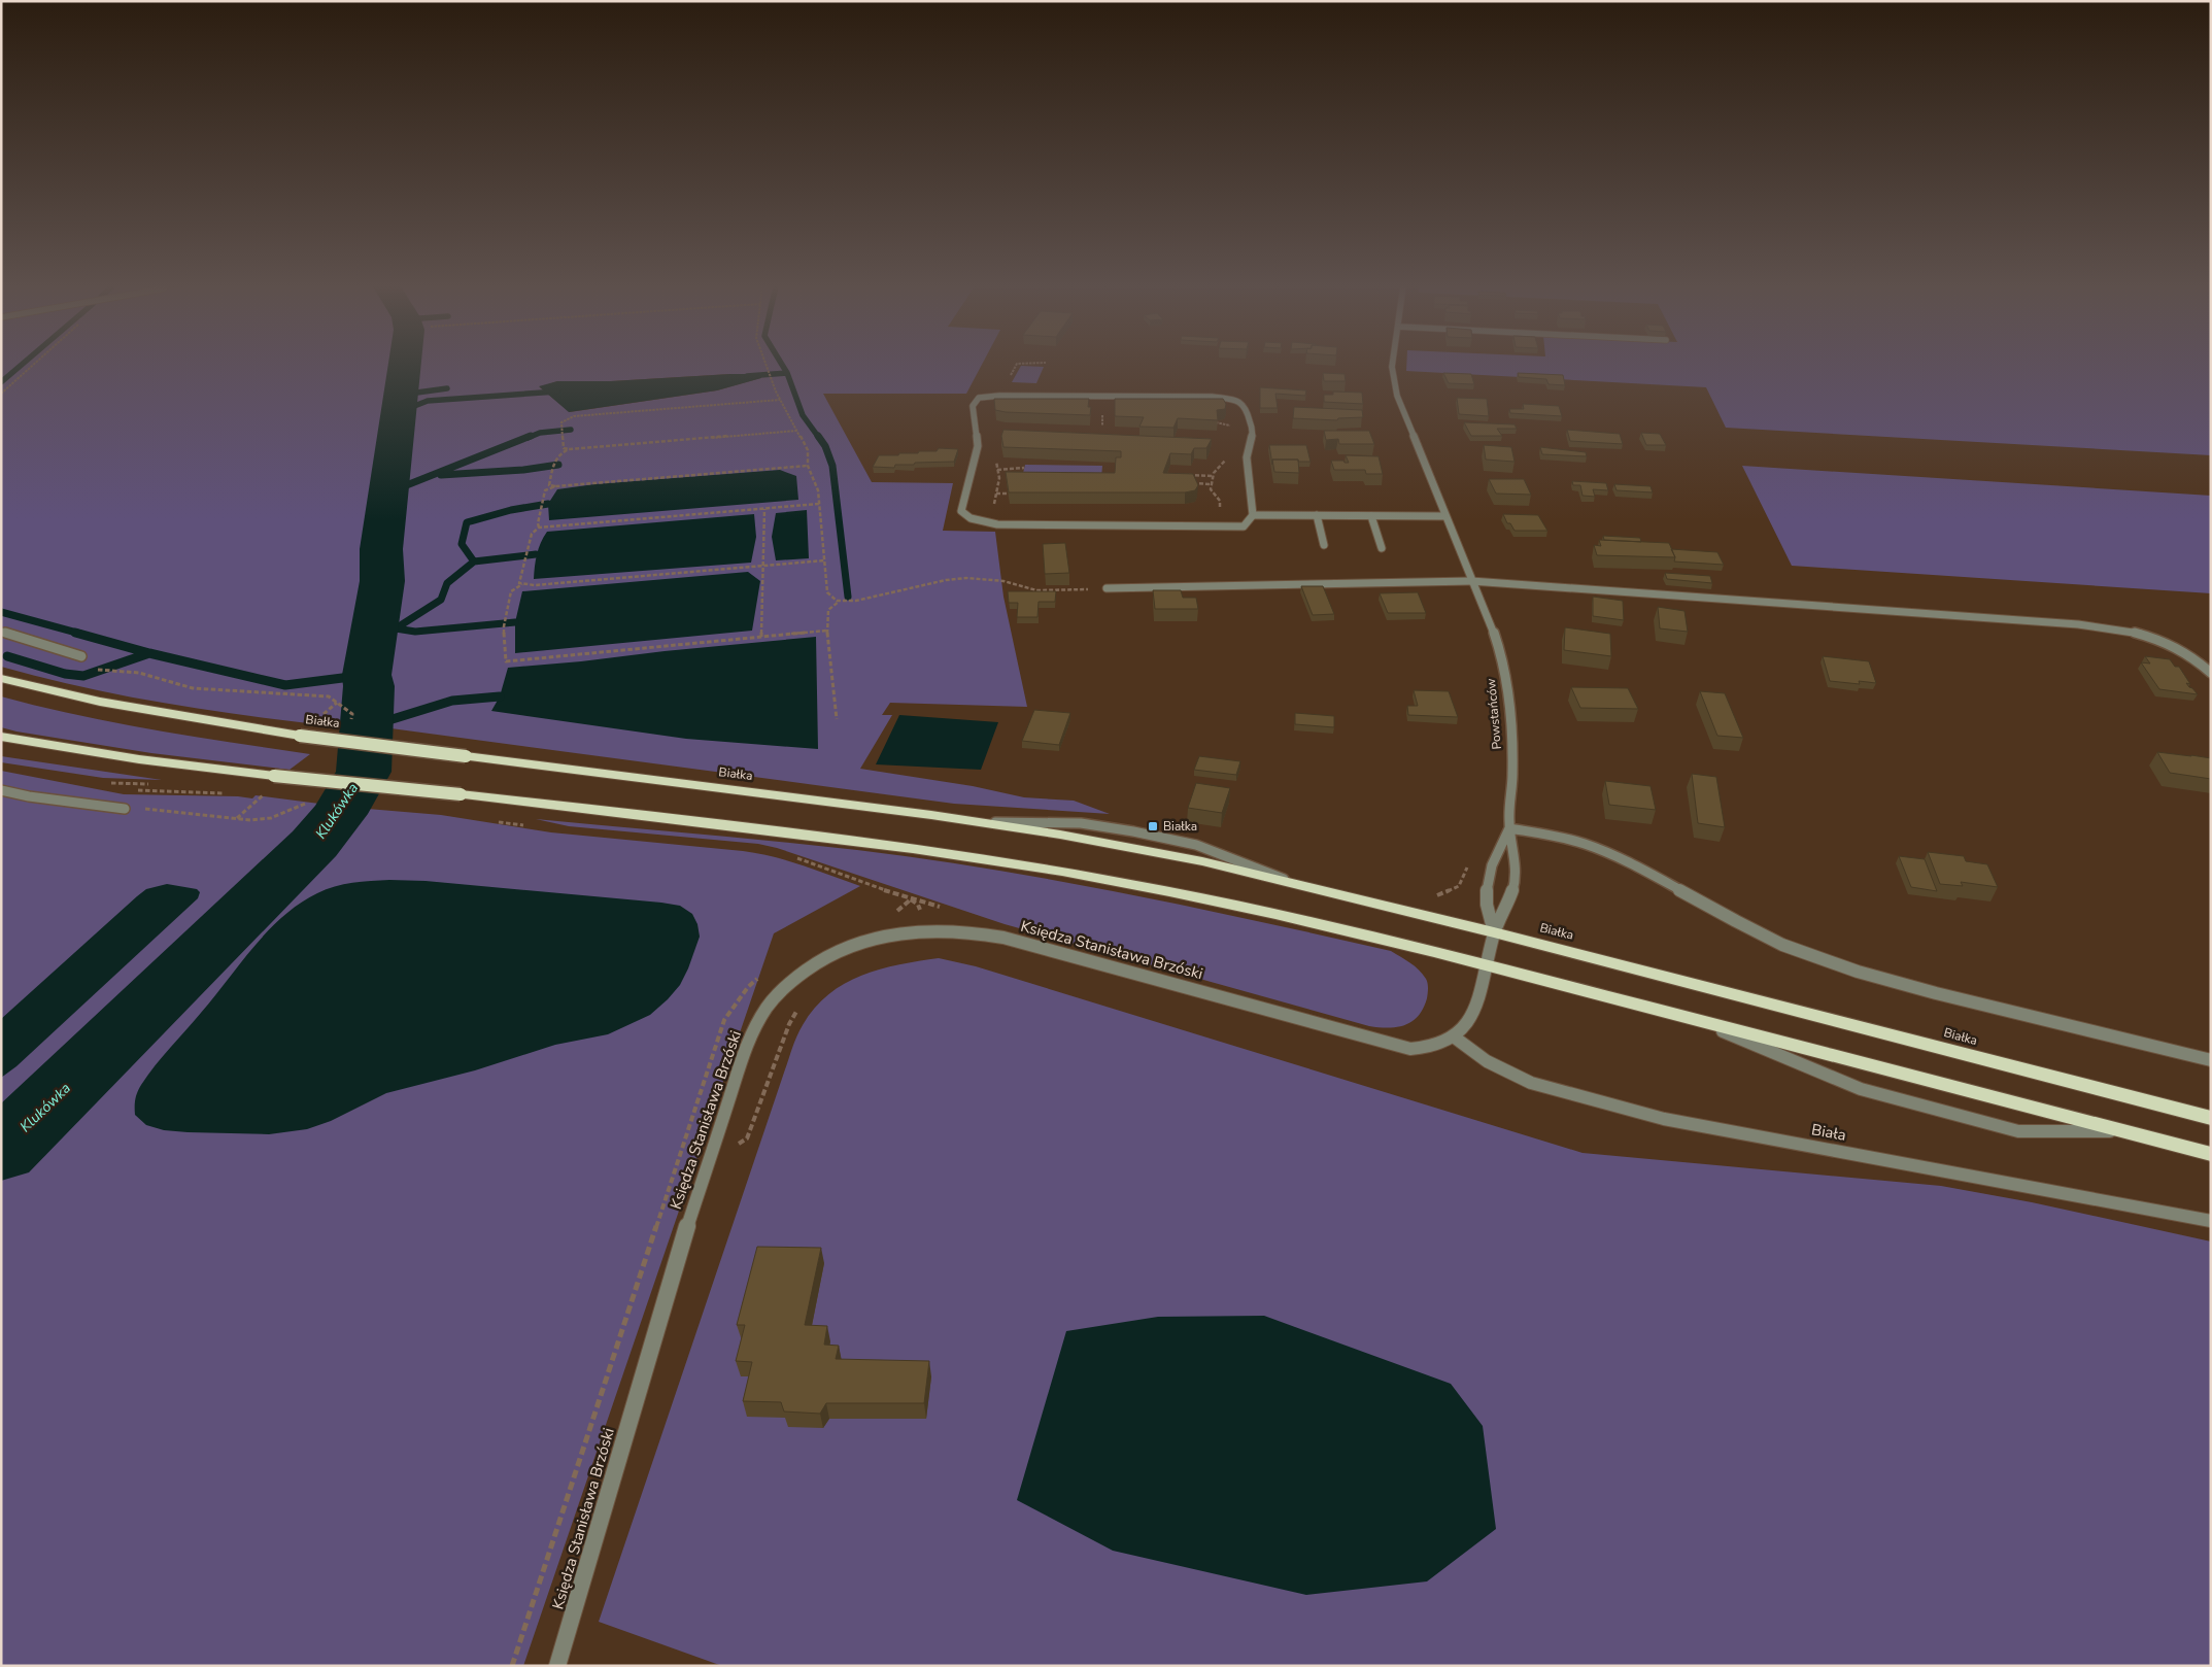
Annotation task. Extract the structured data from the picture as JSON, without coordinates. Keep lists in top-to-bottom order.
{
  "streets": {
    "highway": ["Białka"],
    "street": ["Powstańców", "Księdza Stanisława Brzóski", "Biała"]
  },
  "crossings": [
    ["Powstańców", "Białka"],
    ["Księdza Stanisława Brzóski", "Biała"]
  ],
  "water": ["Klukówka"],
  "places": {
    "transit": ["Białka"]
  }
}
